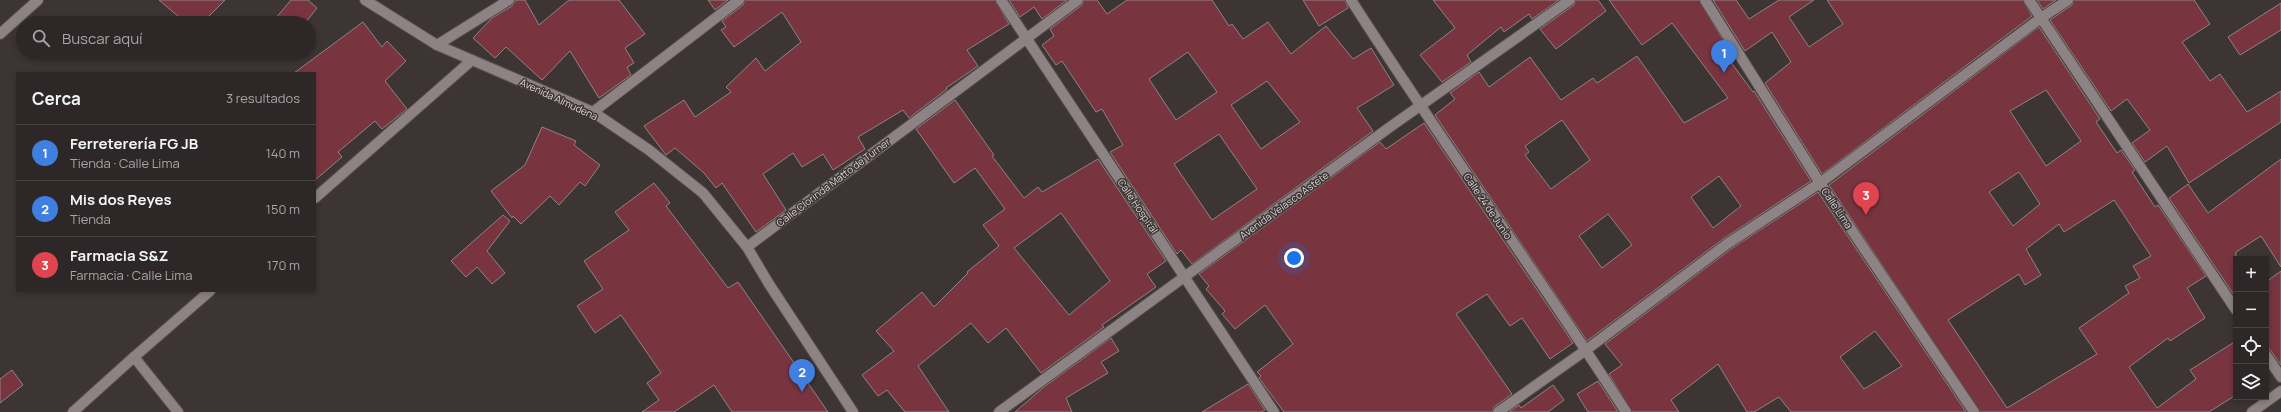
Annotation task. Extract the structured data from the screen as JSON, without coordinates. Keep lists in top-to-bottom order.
{
  "streets": {
    "street": [
      "Avenida Almudena",
      "Calle Clorinda Matto de Turner",
      "Avenida Velasco Astete",
      "Calle Hospital",
      "Calle 24 de Junio",
      "Calle Lima"
    ]
  },
  "crossings": [
    ["Avenida Almudena", "Calle Clorinda Matto de Turner"],
    ["Calle Clorinda Matto de Turner", "Calle Hospital"],
    ["Avenida Velasco Astete", "Calle Hospital"],
    ["Avenida Velasco Astete", "Calle 24 de Junio"]
  ],
  "page": {
    "search": "Buscar aquí",
    "pins": ["1", "3", "2"],
    "heading": ["Cerca", "3 resultados"],
    "list": [
      {
        "mark": "1",
        "name": "Ferreterería FG JB",
        "note": "Tienda · Calle Lima",
        "value": "140 m"
      },
      {
        "mark": "2",
        "name": "Mis dos Reyes",
        "note": "Tienda",
        "value": "150 m"
      },
      {
        "mark": "3",
        "name": "Farmacia S&Z",
        "note": "Farmacia · Calle Lima",
        "value": "170 m"
      }
    ],
    "map_buttons": ["+", "−"]
  }
}
